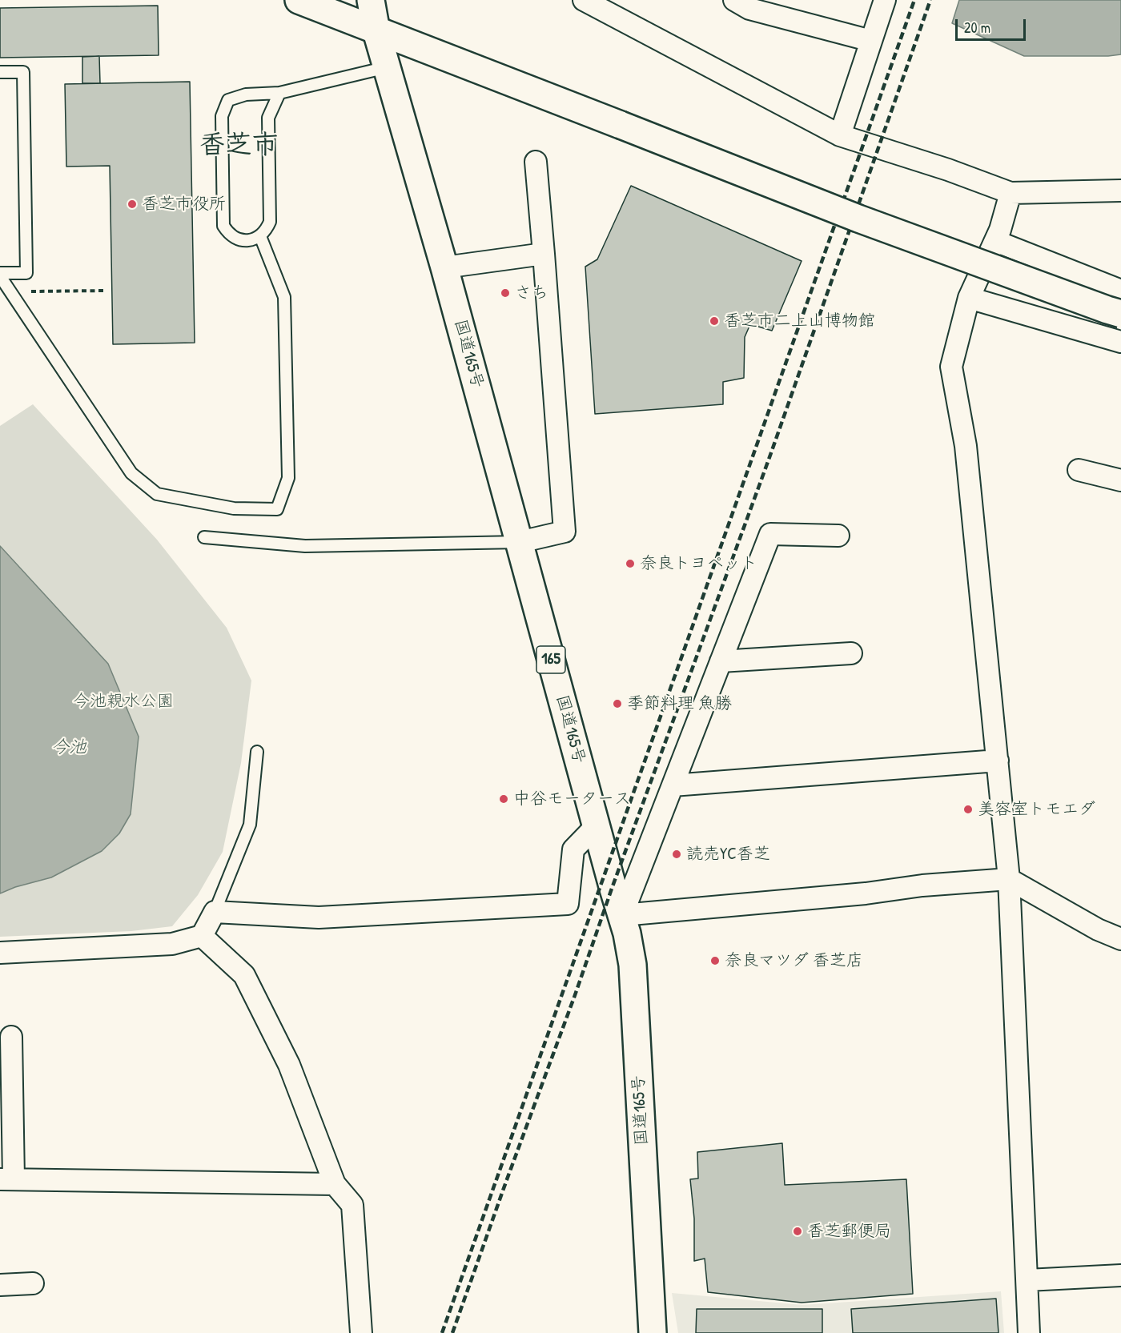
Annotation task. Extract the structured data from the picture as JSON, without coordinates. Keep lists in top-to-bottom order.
{
  "streets": {
    "main road": ["国道165号", "165"]
  },
  "districts": ["香芝市"],
  "water": ["今池"],
  "parks": ["今池親水公園"],
  "places": [
    "香芝市役所",
    "さち",
    "香芝市二上山博物館",
    "奈良トヨペット",
    "季節料理 魚勝",
    "中谷モータース",
    "美容室トモエダ",
    "読売YC香芝",
    "奈良マツダ 香芝店",
    "香芝郵便局"
  ],
  "scale_bar": "20 m"
}
